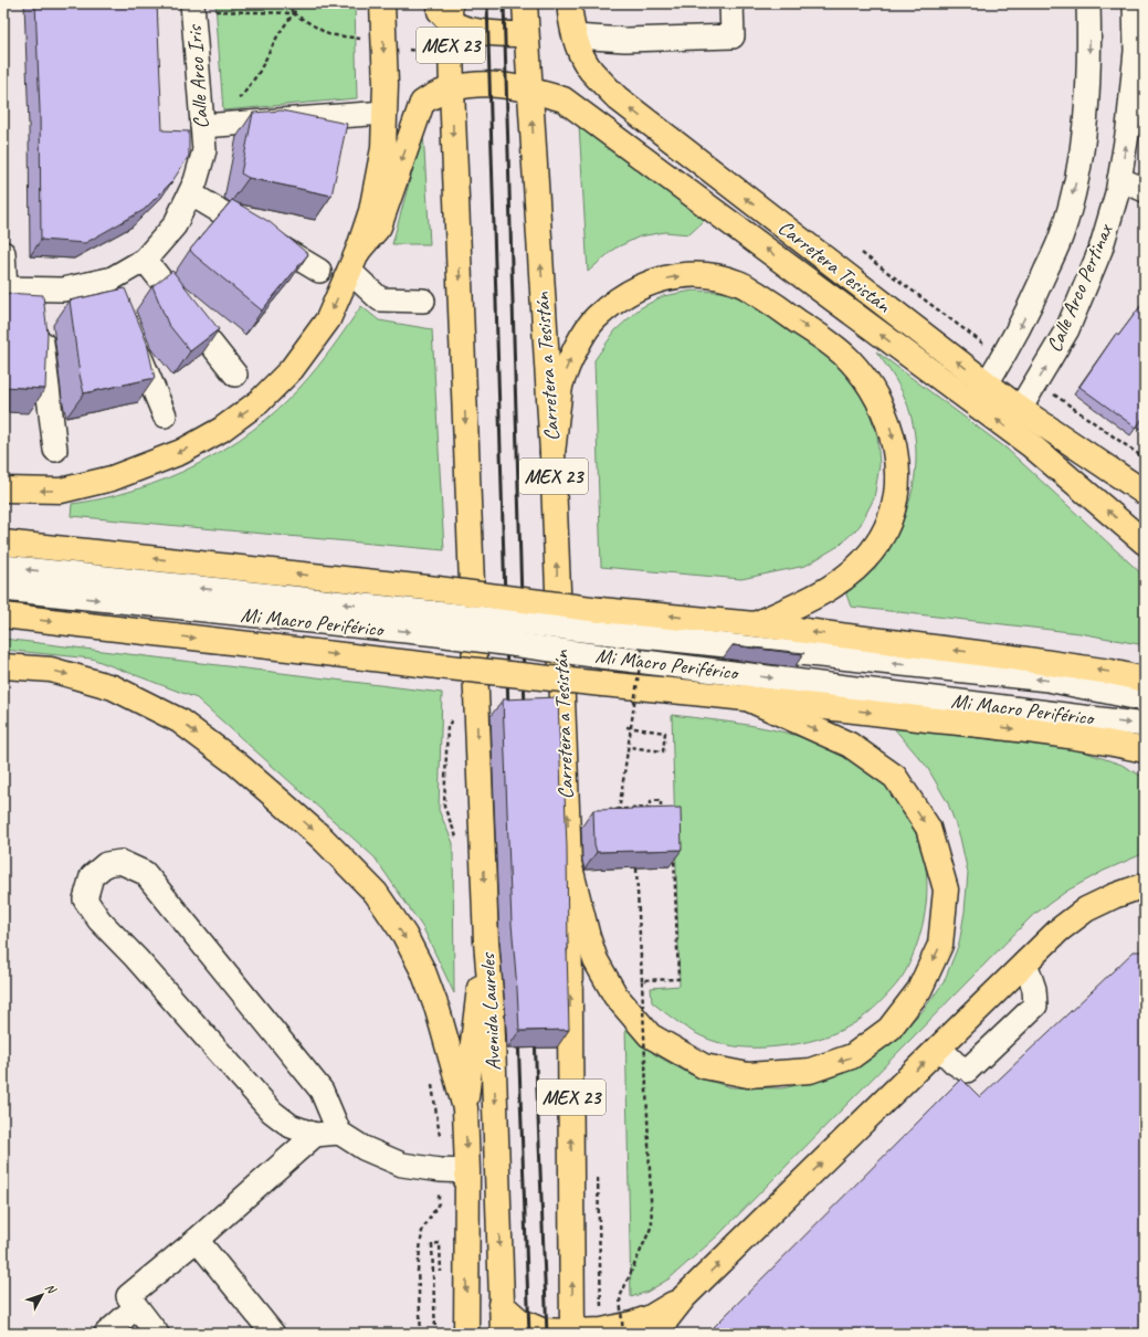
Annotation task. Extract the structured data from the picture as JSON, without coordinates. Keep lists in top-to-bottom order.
{
  "streets": {
    "main road": [
      "MEX 23",
      "Carretera Tesistán",
      "Carretera a Tesistán",
      "Avenida Laureles"
    ],
    "street": ["Calle Arco Iris", "Calle Arco Pertinax", "Mi Macro Periférico"]
  },
  "crossings": [
    ["MEX 23", "Carretera a Tesistán"],
    ["MEX 23", "Avenida Laureles"],
    ["Carretera Tesistán", "Calle Arco Pertinax"]
  ],
  "one_way": ["Carretera a Tesistán"],
  "north": "top right"
}
